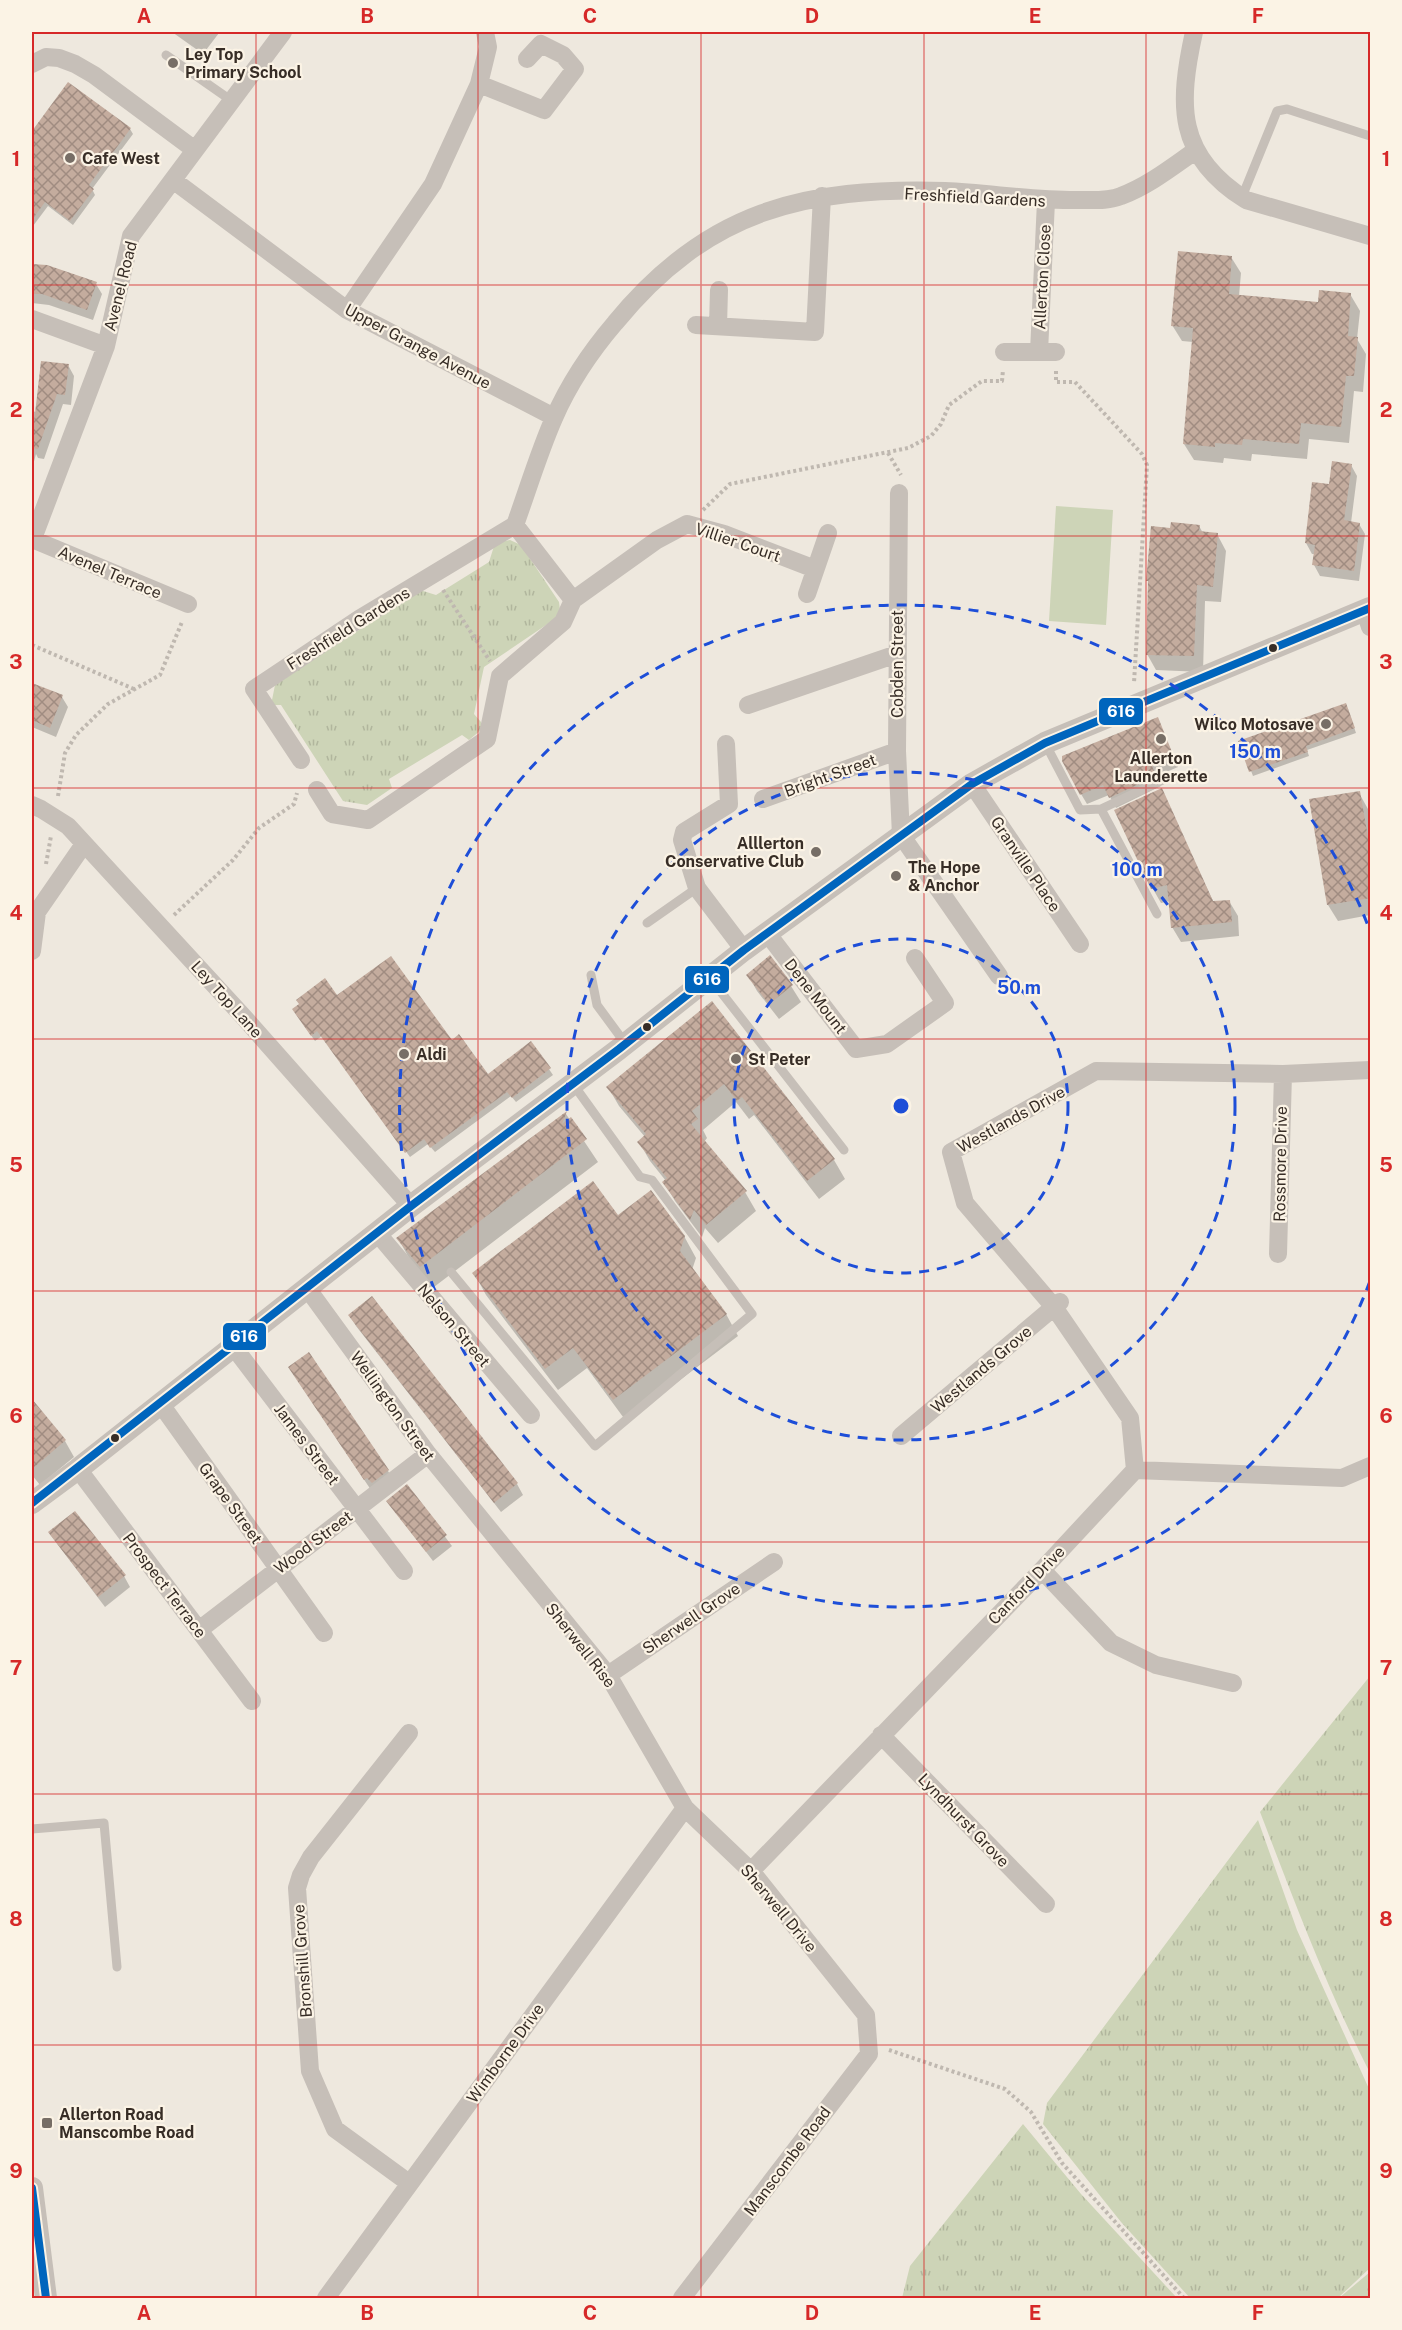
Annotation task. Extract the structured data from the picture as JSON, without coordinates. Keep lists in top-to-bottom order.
{
  "streets": {
    "street": [
      "Freshfield Gardens",
      "Allerton Close",
      "Avenel Road",
      "Upper Grange Avenue",
      "Villier Court",
      "Avenel Terrace",
      "Cobden Street",
      "Bright Street",
      "Granville Place",
      "Dene Mount",
      "Ley Top Lane",
      "Westlands Drive",
      "Rossmore Drive",
      "Nelson Street",
      "Westlands Grove",
      "Wellington Street",
      "James Street",
      "Grape Street",
      "Wood Street",
      "Prospect Terrace",
      "Canford Drive",
      "Sherwell Grove",
      "Sherwell Rise",
      "Lyndhurst Grove",
      "Sherwell Drive",
      "Bronshill Grove",
      "Wimborne Drive",
      "Manscombe Road"
    ]
  },
  "crossings": [
    ["Freshfield Gardens", "Allerton Close"],
    ["Freshfield Gardens", "Upper Grange Avenue"],
    ["Avenel Road", "Upper Grange Avenue"],
    ["Avenel Road", "Avenel Terrace"],
    ["Cobden Street", "Bright Street"],
    ["Westlands Drive", "Rossmore Drive"],
    ["Westlands Drive", "Westlands Grove"],
    ["Westlands Drive", "Canford Drive"],
    ["Wellington Street", "Wood Street"],
    ["Wellington Street", "Sherwell Rise"],
    ["James Street", "Wood Street"],
    ["Grape Street", "Wood Street"],
    ["Wood Street", "Prospect Terrace"],
    ["Canford Drive", "Lyndhurst Grove"],
    ["Canford Drive", "Sherwell Drive"],
    ["Sherwell Grove", "Sherwell Rise"],
    ["Sherwell Rise", "Sherwell Drive"],
    ["Sherwell Rise", "Wimborne Drive"],
    ["Sherwell Drive", "Wimborne Drive"],
    ["Sherwell Drive", "Manscombe Road"],
    ["Bronshill Grove", "Wimborne Drive"]
  ],
  "places": {
    "other": [
      "Ley Top Primary School",
      "Cafe West",
      "Wilco Motosave",
      "Allerton Launderette",
      "Alllerton Conservative Club",
      "The Hope & Anchor",
      "Aldi",
      "St Peter"
    ],
    "transit": ["Allerton Road Manscombe Road"]
  },
  "lines": ["transit line 616"],
  "grid": {
    "columns": [
      "A",
      "B",
      "C",
      "D",
      "E",
      "F"
    ],
    "rows": [
      "1",
      "2",
      "3",
      "4",
      "5",
      "6",
      "7",
      "8",
      "9"
    ]
  },
  "rings": ["150 m", "100 m", "50 m"]
}
